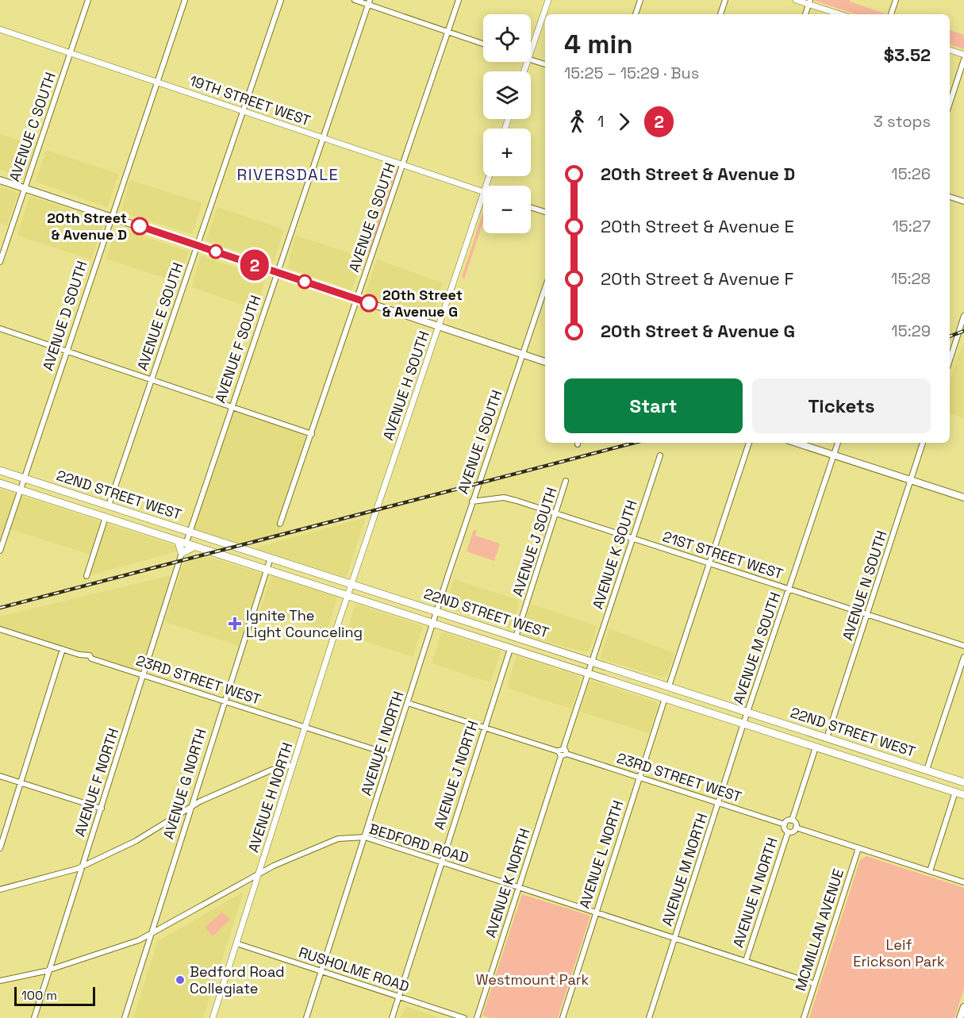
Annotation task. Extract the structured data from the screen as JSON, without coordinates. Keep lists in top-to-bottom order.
{
  "streets": {
    "main road": ["22ND STREET WEST"],
    "street": [
      "19TH STREET WEST",
      "AVENUE C SOUTH",
      "AVENUE G SOUTH",
      "AVENUE D SOUTH",
      "AVENUE E SOUTH",
      "AVENUE F SOUTH",
      "AVENUE H SOUTH",
      "AVENUE I SOUTH",
      "AVENUE J SOUTH",
      "AVENUE K SOUTH",
      "21ST STREET WEST",
      "AVENUE N SOUTH",
      "AVENUE M SOUTH",
      "23RD STREET WEST",
      "AVENUE I NORTH",
      "AVENUE J NORTH",
      "AVENUE F NORTH",
      "AVENUE G NORTH",
      "AVENUE H NORTH",
      "BEDFORD ROAD",
      "AVENUE L NORTH",
      "AVENUE M NORTH",
      "AVENUE K NORTH",
      "AVENUE N NORTH",
      "MCMILLAN AVENUE",
      "RUSHOLME ROAD"
    ]
  },
  "crossings": [
    ["19TH STREET WEST", "AVENUE C SOUTH"],
    ["19TH STREET WEST", "AVENUE G SOUTH"],
    ["19TH STREET WEST", "AVENUE D SOUTH"],
    ["19TH STREET WEST", "AVENUE E SOUTH"],
    ["19TH STREET WEST", "AVENUE F SOUTH"],
    ["AVENUE D SOUTH", "22ND STREET WEST"],
    ["AVENUE E SOUTH", "22ND STREET WEST"],
    ["AVENUE F SOUTH", "22ND STREET WEST"],
    ["AVENUE H SOUTH", "22ND STREET WEST"],
    ["AVENUE H SOUTH", "AVENUE H NORTH"],
    ["AVENUE I SOUTH", "22ND STREET WEST"],
    ["AVENUE I SOUTH", "21ST STREET WEST"],
    ["AVENUE I SOUTH", "AVENUE I NORTH"],
    ["22ND STREET WEST", "AVENUE J SOUTH"],
    ["22ND STREET WEST", "AVENUE K SOUTH"],
    ["22ND STREET WEST", "AVENUE N SOUTH"],
    ["22ND STREET WEST", "AVENUE M SOUTH"],
    ["22ND STREET WEST", "AVENUE I NORTH"],
    ["22ND STREET WEST", "AVENUE J NORTH"],
    ["22ND STREET WEST", "AVENUE G NORTH"],
    ["22ND STREET WEST", "AVENUE H NORTH"],
    ["22ND STREET WEST", "AVENUE L NORTH"],
    ["22ND STREET WEST", "AVENUE M NORTH"],
    ["22ND STREET WEST", "AVENUE K NORTH"],
    ["AVENUE J SOUTH", "21ST STREET WEST"],
    ["AVENUE K SOUTH", "21ST STREET WEST"],
    ["AVENUE K SOUTH", "AVENUE K NORTH"],
    ["21ST STREET WEST", "AVENUE N SOUTH"],
    ["21ST STREET WEST", "AVENUE M SOUTH"],
    ["AVENUE M SOUTH", "AVENUE M NORTH"],
    ["23RD STREET WEST", "AVENUE I NORTH"],
    ["23RD STREET WEST", "AVENUE J NORTH"],
    ["23RD STREET WEST", "AVENUE F NORTH"],
    ["23RD STREET WEST", "AVENUE G NORTH"],
    ["23RD STREET WEST", "AVENUE H NORTH"],
    ["23RD STREET WEST", "AVENUE L NORTH"],
    ["23RD STREET WEST", "AVENUE M NORTH"],
    ["23RD STREET WEST", "AVENUE K NORTH"],
    ["23RD STREET WEST", "AVENUE N NORTH"],
    ["AVENUE I NORTH", "BEDFORD ROAD"],
    ["AVENUE I NORTH", "RUSHOLME ROAD"],
    ["AVENUE J NORTH", "BEDFORD ROAD"],
    ["AVENUE J NORTH", "RUSHOLME ROAD"],
    ["AVENUE F NORTH", "BEDFORD ROAD"],
    ["AVENUE G NORTH", "BEDFORD ROAD"],
    ["AVENUE H NORTH", "BEDFORD ROAD"],
    ["AVENUE H NORTH", "RUSHOLME ROAD"],
    ["BEDFORD ROAD", "AVENUE L NORTH"],
    ["BEDFORD ROAD", "AVENUE M NORTH"],
    ["BEDFORD ROAD", "AVENUE K NORTH"],
    ["BEDFORD ROAD", "AVENUE N NORTH"],
    ["BEDFORD ROAD", "MCMILLAN AVENUE"]
  ],
  "districts": ["RIVERSDALE"],
  "parks": ["Leif Erickson Park", "Westmount Park"],
  "places": {
    "other": ["20th Street & Avenue D", "20th Street & Avenue G", "Bedford Road Collegiate"],
    "health": ["Ignite The Light Counceling"]
  },
  "lines": ["bus line 2"],
  "scale_bar": "100 m",
  "page": {
    "on_map": "2",
    "map_buttons": ["+", "−"],
    "heading": ["4 min", "15:25 – 15:29 · Bus", "$3.52"],
    "legs": ["1", "2", "3 stops"],
    "list": [
      {
        "name": "20th Street & Avenue D",
        "value": "15:26"
      },
      {
        "name": "20th Street & Avenue E",
        "value": "15:27"
      },
      {
        "name": "20th Street & Avenue F",
        "value": "15:28"
      },
      {
        "name": "20th Street & Avenue G",
        "value": "15:29"
      }
    ],
    "buttons": ["Start", "Tickets"],
    "scale": "100 m"
  }
}
